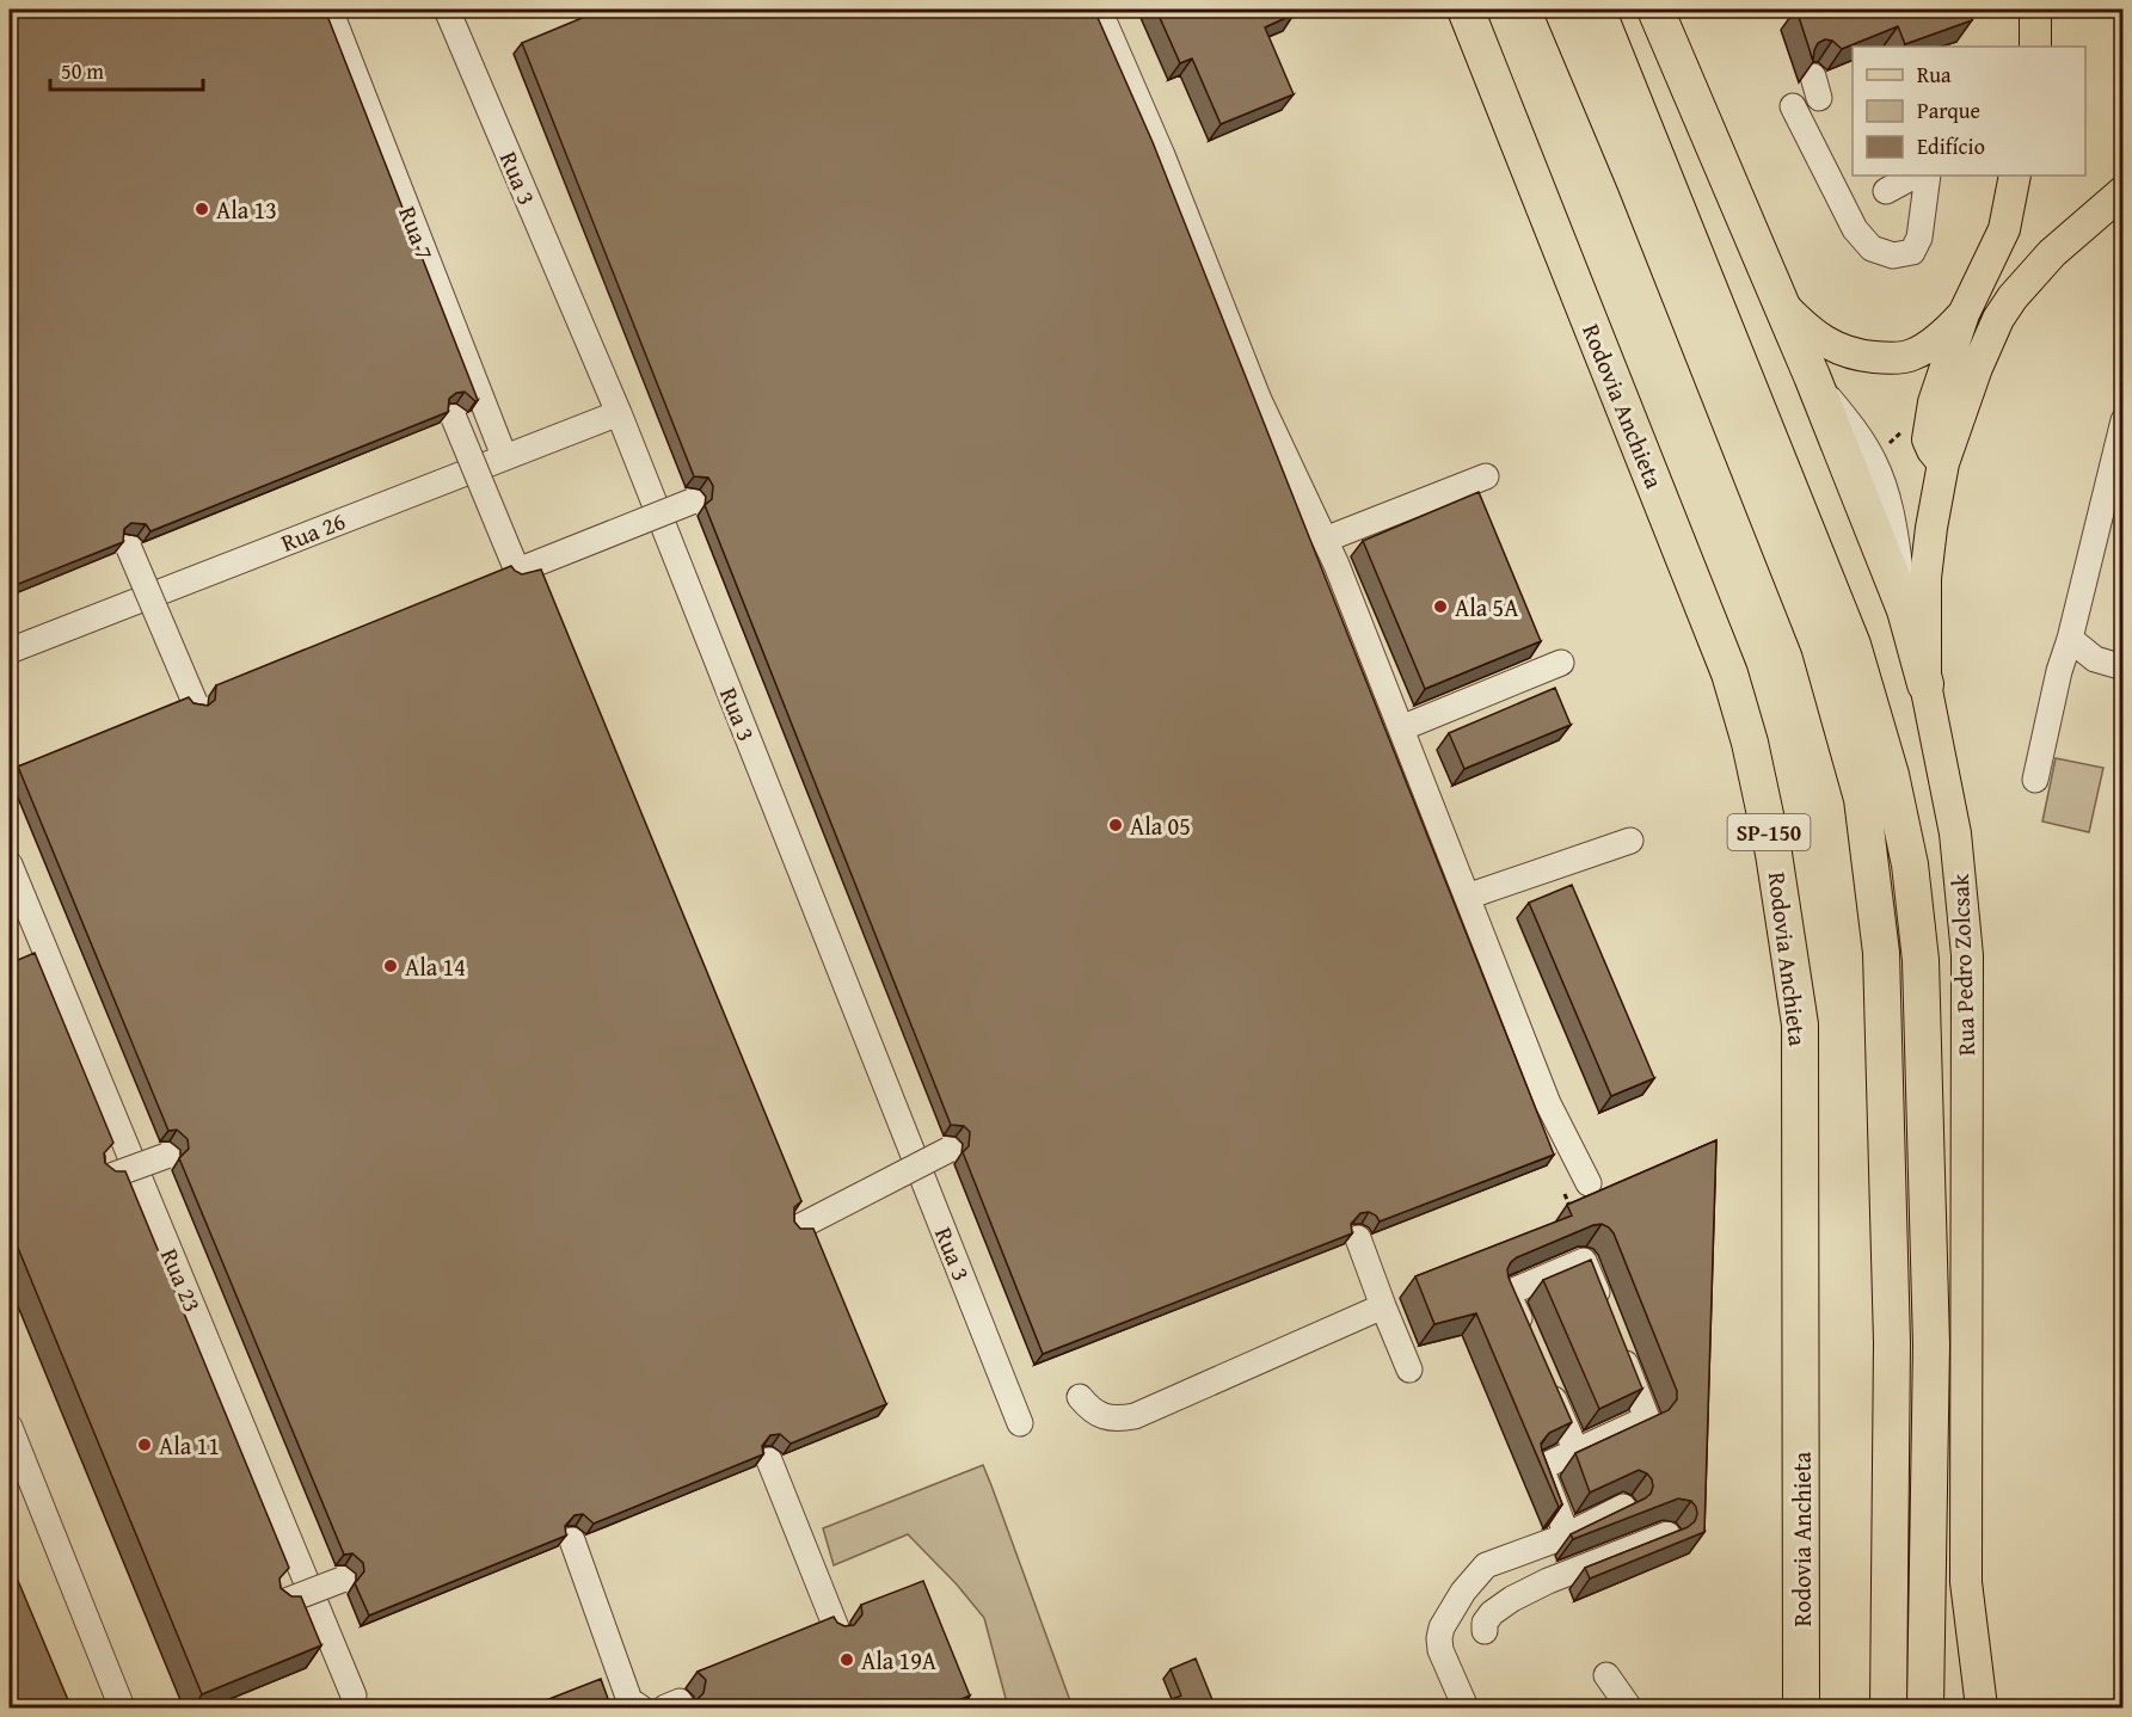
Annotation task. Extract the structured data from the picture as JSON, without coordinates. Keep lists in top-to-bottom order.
{
  "streets": {
    "highway": ["Rodovia Anchieta", "SP-150"],
    "main road": ["Rua Pedro Zolcsak"],
    "street": [
      "Rua 3",
      "Rua 7",
      "Rua 26",
      "Rua 23"
    ]
  },
  "crossings": [
    ["Rua 3", "Rua 26"],
    ["Rua 7", "Rua 26"]
  ],
  "places": [
    "Ala 13",
    "Ala 5A",
    "Ala 05",
    "Ala 14",
    "Ala 11",
    "Ala 19A"
  ],
  "legend": ["Rua", "Parque", "Edifício"],
  "scale_bar": "50 m"
}
